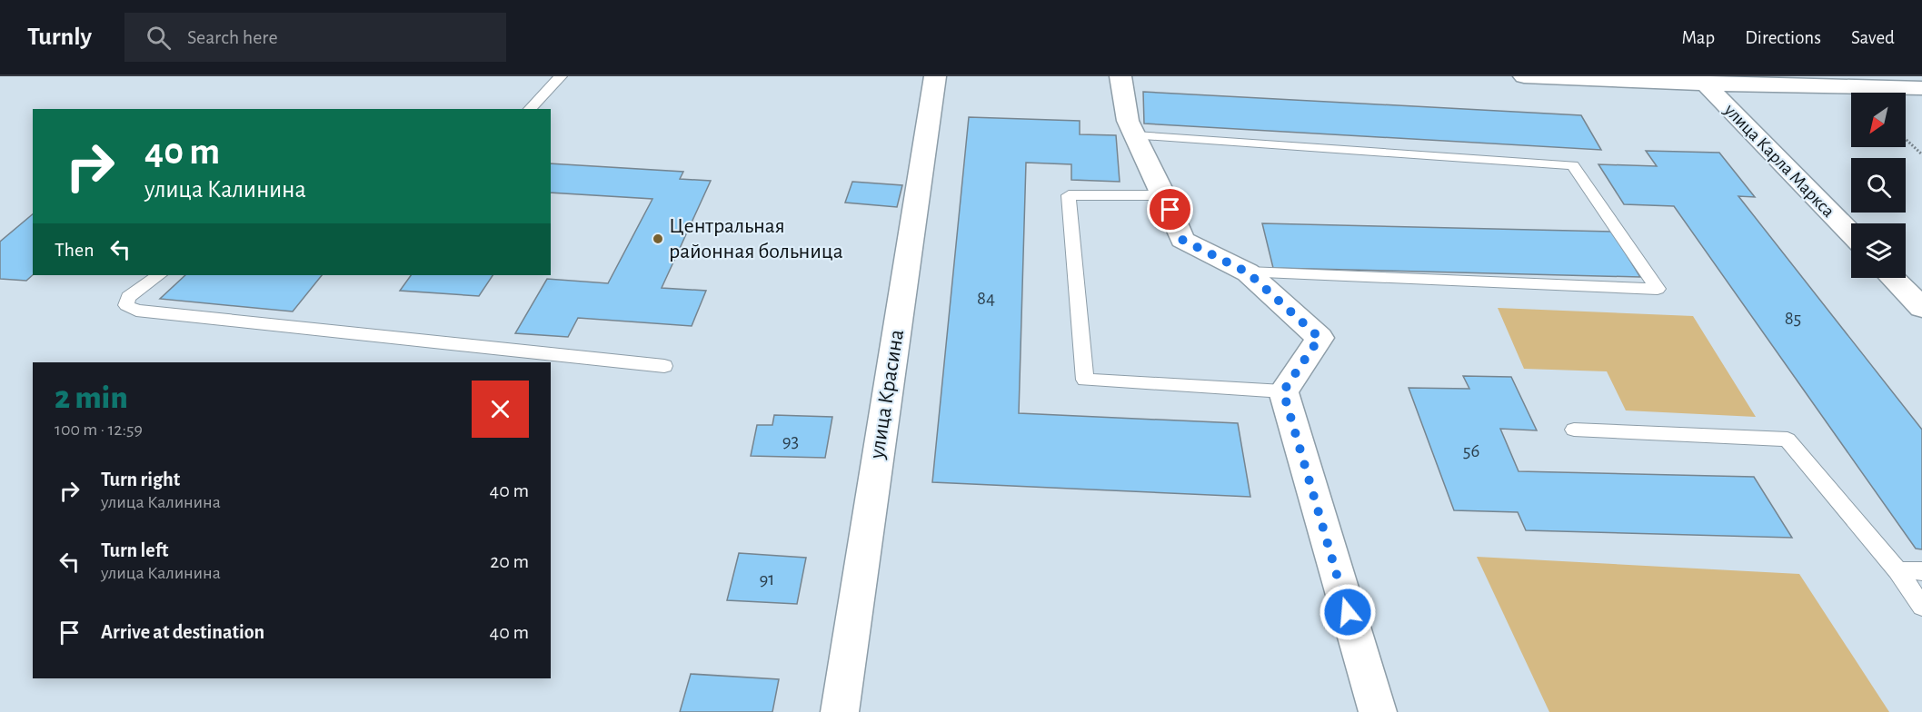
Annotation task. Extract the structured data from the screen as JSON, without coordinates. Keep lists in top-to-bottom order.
{
  "streets": {
    "street": ["улица Карла Маркса", "улица Красина"]
  },
  "places": ["Центральная районная больница"],
  "house_numbers": [
    "84",
    "85",
    "93",
    "56",
    "91"
  ],
  "north": "bottom left",
  "page": {
    "header": "Turnly",
    "search": "Search here",
    "nav": ["Map", "Directions", "Saved"],
    "turn": ["40 m", "улица Калинина"],
    "then": "Then",
    "heading": ["2 min", "100 m · 12:59"],
    "list": [
      {
        "name": "Turn right",
        "note": "улица Калинина",
        "value": "40 m"
      },
      {
        "name": "Turn left",
        "note": "улица Калинина",
        "value": "20 m"
      },
      {
        "name": "Arrive at destination",
        "value": "40 m"
      }
    ]
  }
}
